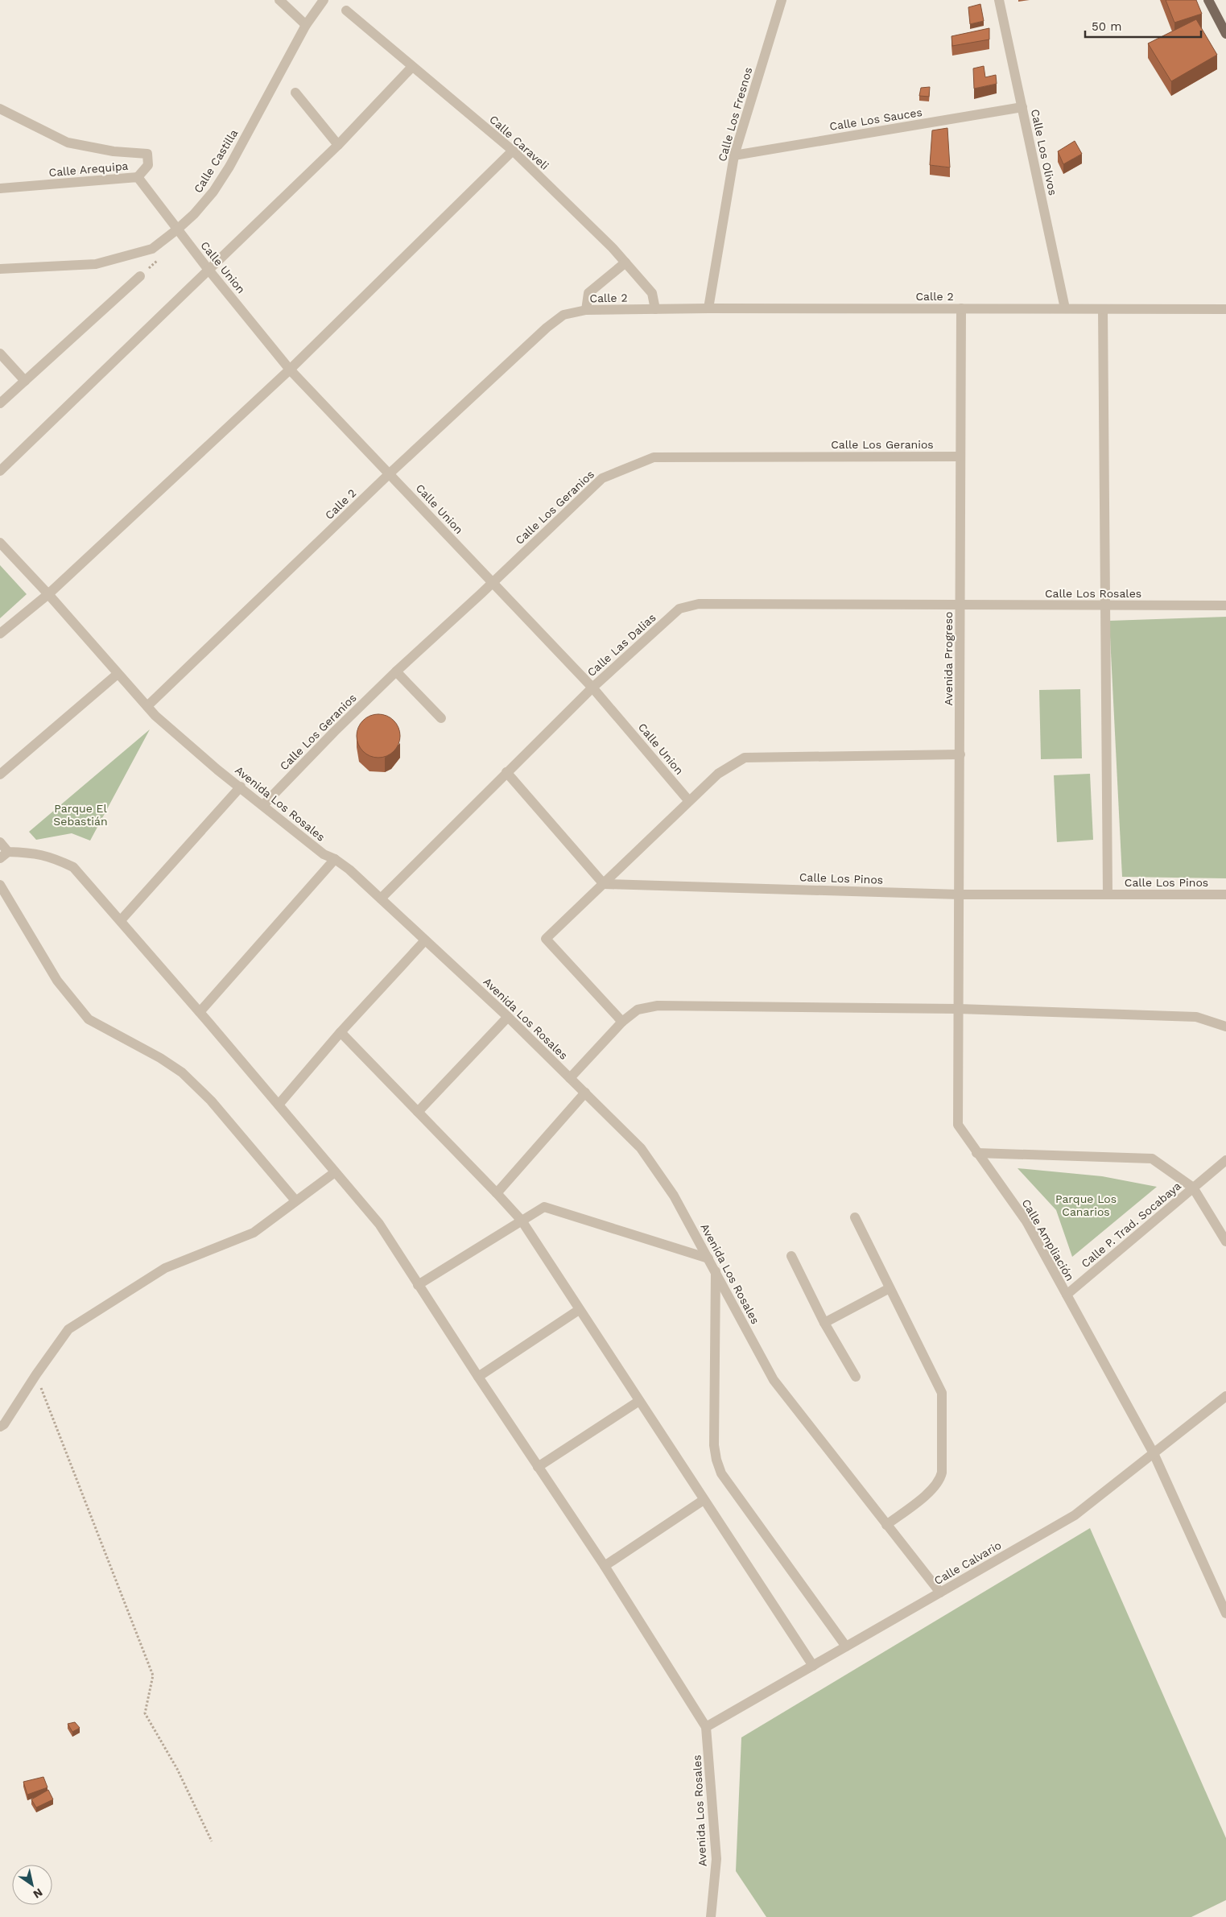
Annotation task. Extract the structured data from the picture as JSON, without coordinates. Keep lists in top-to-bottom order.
{
  "streets": {
    "street": [
      "Calle Los Fresnos",
      "Calle Los Sauces",
      "Calle Caraveli",
      "Calle Los Olivos",
      "Calle Castilla",
      "Calle Arequipa",
      "Calle Union",
      "Calle 2",
      "Calle Los Geranios",
      "Calle Los Rosales",
      "Calle Las Dalias",
      "Avenida Progreso",
      "Avenida Los Rosales",
      "Calle Los Pinos",
      "Calle P. Trad. Socabaya",
      "Calle Ampliación",
      "Calle Calvario"
    ]
  },
  "crossings": [
    ["Calle Los Fresnos", "Calle Los Sauces"],
    ["Calle Los Fresnos", "Calle 2"],
    ["Calle Los Sauces", "Calle Los Olivos"],
    ["Calle Caraveli", "Calle 2"],
    ["Calle Los Olivos", "Calle 2"],
    ["Calle Castilla", "Calle Arequipa"],
    ["Calle Castilla", "Calle Union"],
    ["Calle Arequipa", "Calle Union"],
    ["Calle Union", "Calle 2"],
    ["Calle Union", "Calle Los Geranios"],
    ["Calle Union", "Calle Las Dalias"],
    ["Calle 2", "Avenida Progreso"],
    ["Calle 2", "Avenida Los Rosales"],
    ["Calle Los Geranios", "Avenida Progreso"],
    ["Calle Los Geranios", "Avenida Los Rosales"],
    ["Calle Los Rosales", "Calle Las Dalias"],
    ["Calle Los Rosales", "Avenida Progreso"],
    ["Calle Las Dalias", "Avenida Progreso"],
    ["Calle Las Dalias", "Avenida Los Rosales"],
    ["Avenida Progreso", "Calle Los Pinos"],
    ["Avenida Progreso", "Calle Ampliación"],
    ["Avenida Los Rosales", "Calle Calvario"],
    ["Calle P. Trad. Socabaya", "Calle Ampliación"],
    ["Calle Ampliación", "Calle Calvario"]
  ],
  "parks": ["Parque El Sebastián", "Parque Los Canarios"],
  "scale_bar": "50 m",
  "north": "bottom right"
}
